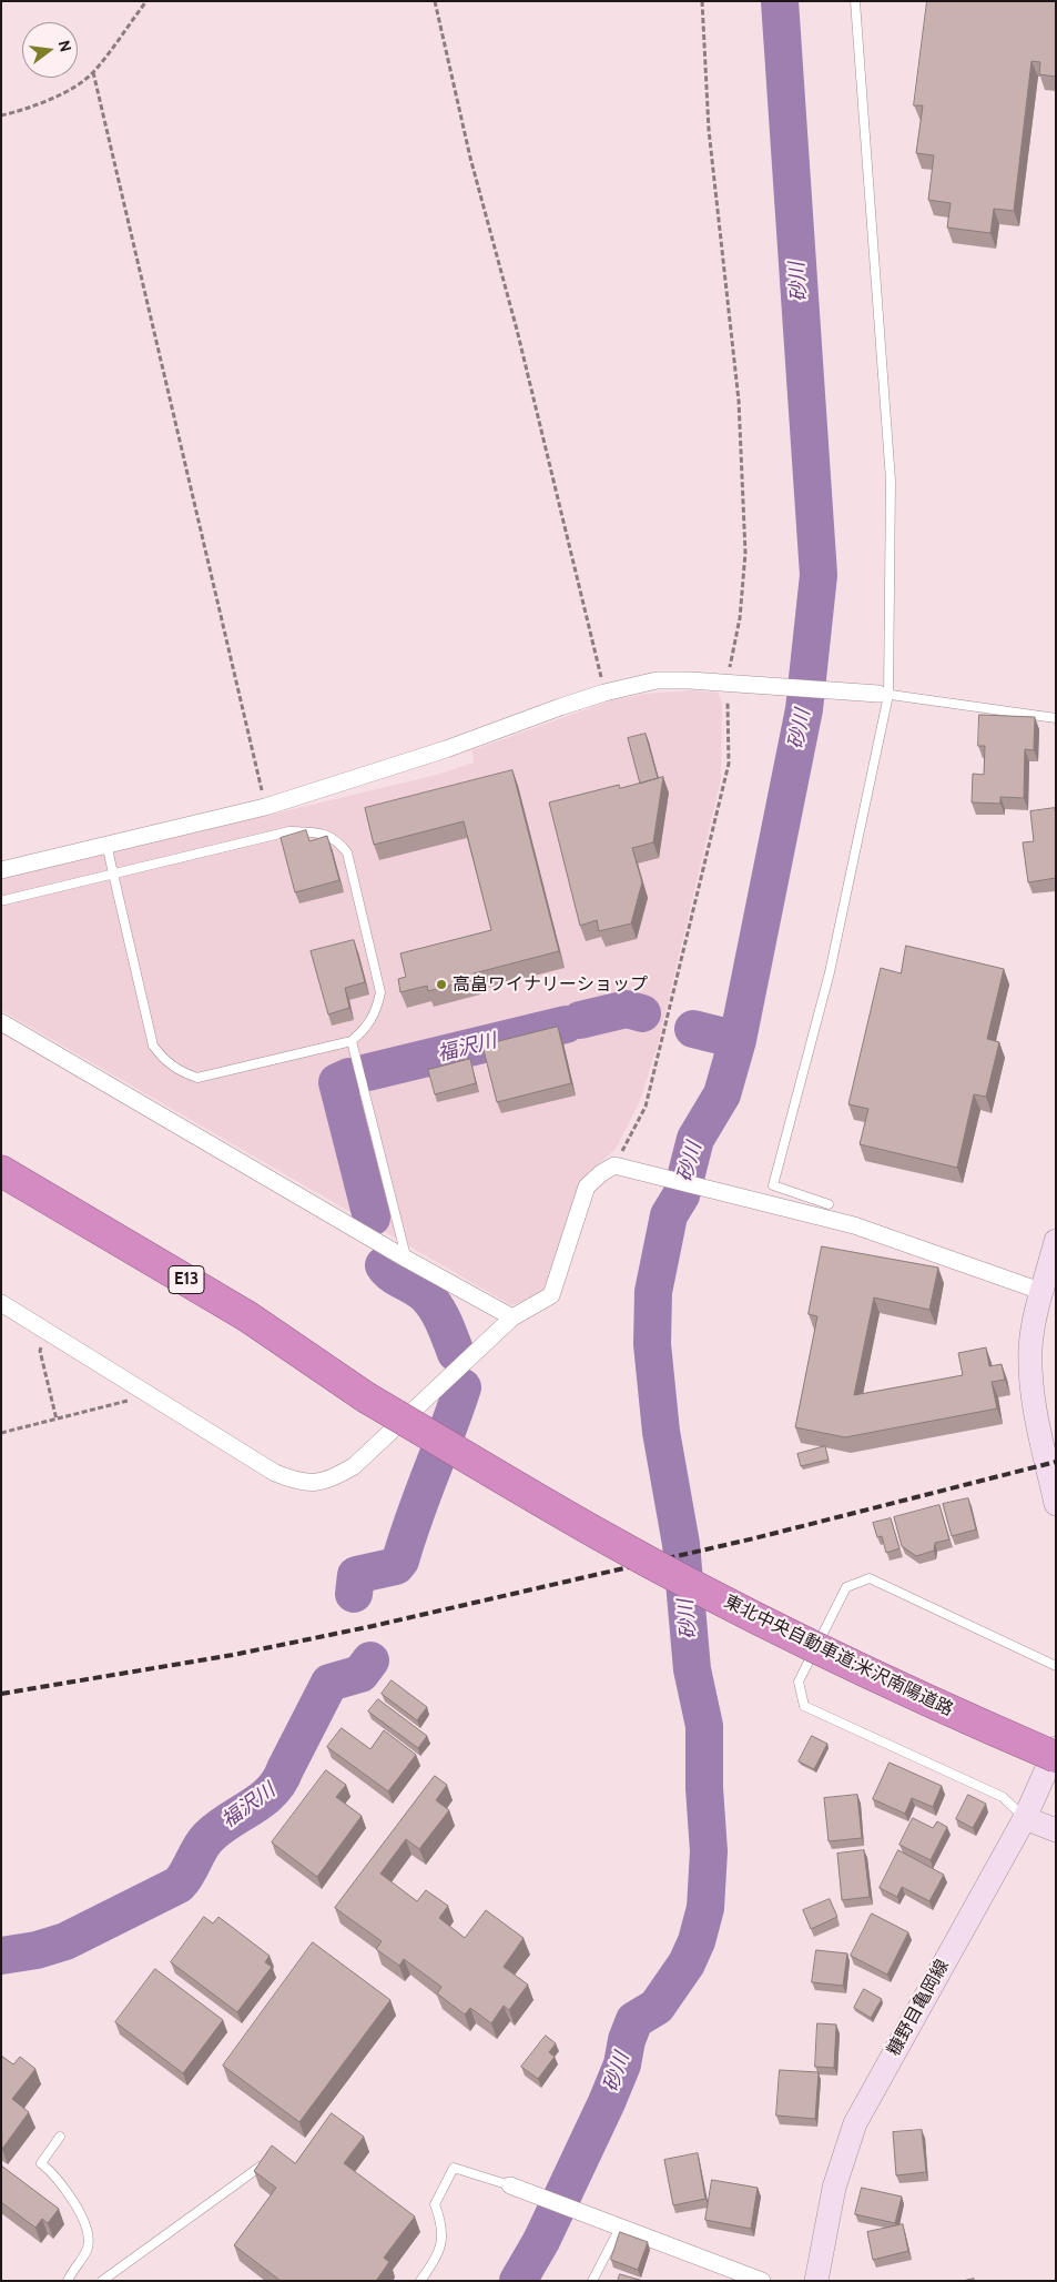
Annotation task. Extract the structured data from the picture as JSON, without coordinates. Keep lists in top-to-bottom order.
{
  "streets": {
    "highway": ["E13", "東北中央自動車道;米沢南陽道路"],
    "main road": ["糠野目亀岡線"]
  },
  "water": ["砂川", "福沢川"],
  "places": ["高畠ワイナリーショップ"],
  "north": "right"
}
